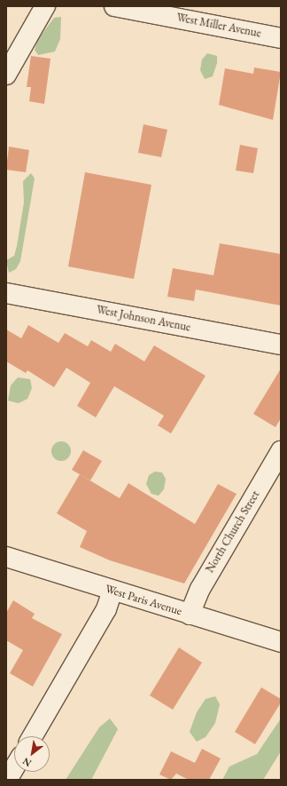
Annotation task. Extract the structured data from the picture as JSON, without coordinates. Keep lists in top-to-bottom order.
{
  "streets": {
    "street": [
      "West Miller Avenue",
      "West Johnson Avenue",
      "North Church Street",
      "West Paris Avenue"
    ]
  },
  "crossings": [
    ["North Church Street", "West Paris Avenue"]
  ],
  "north": "bottom left"
}
